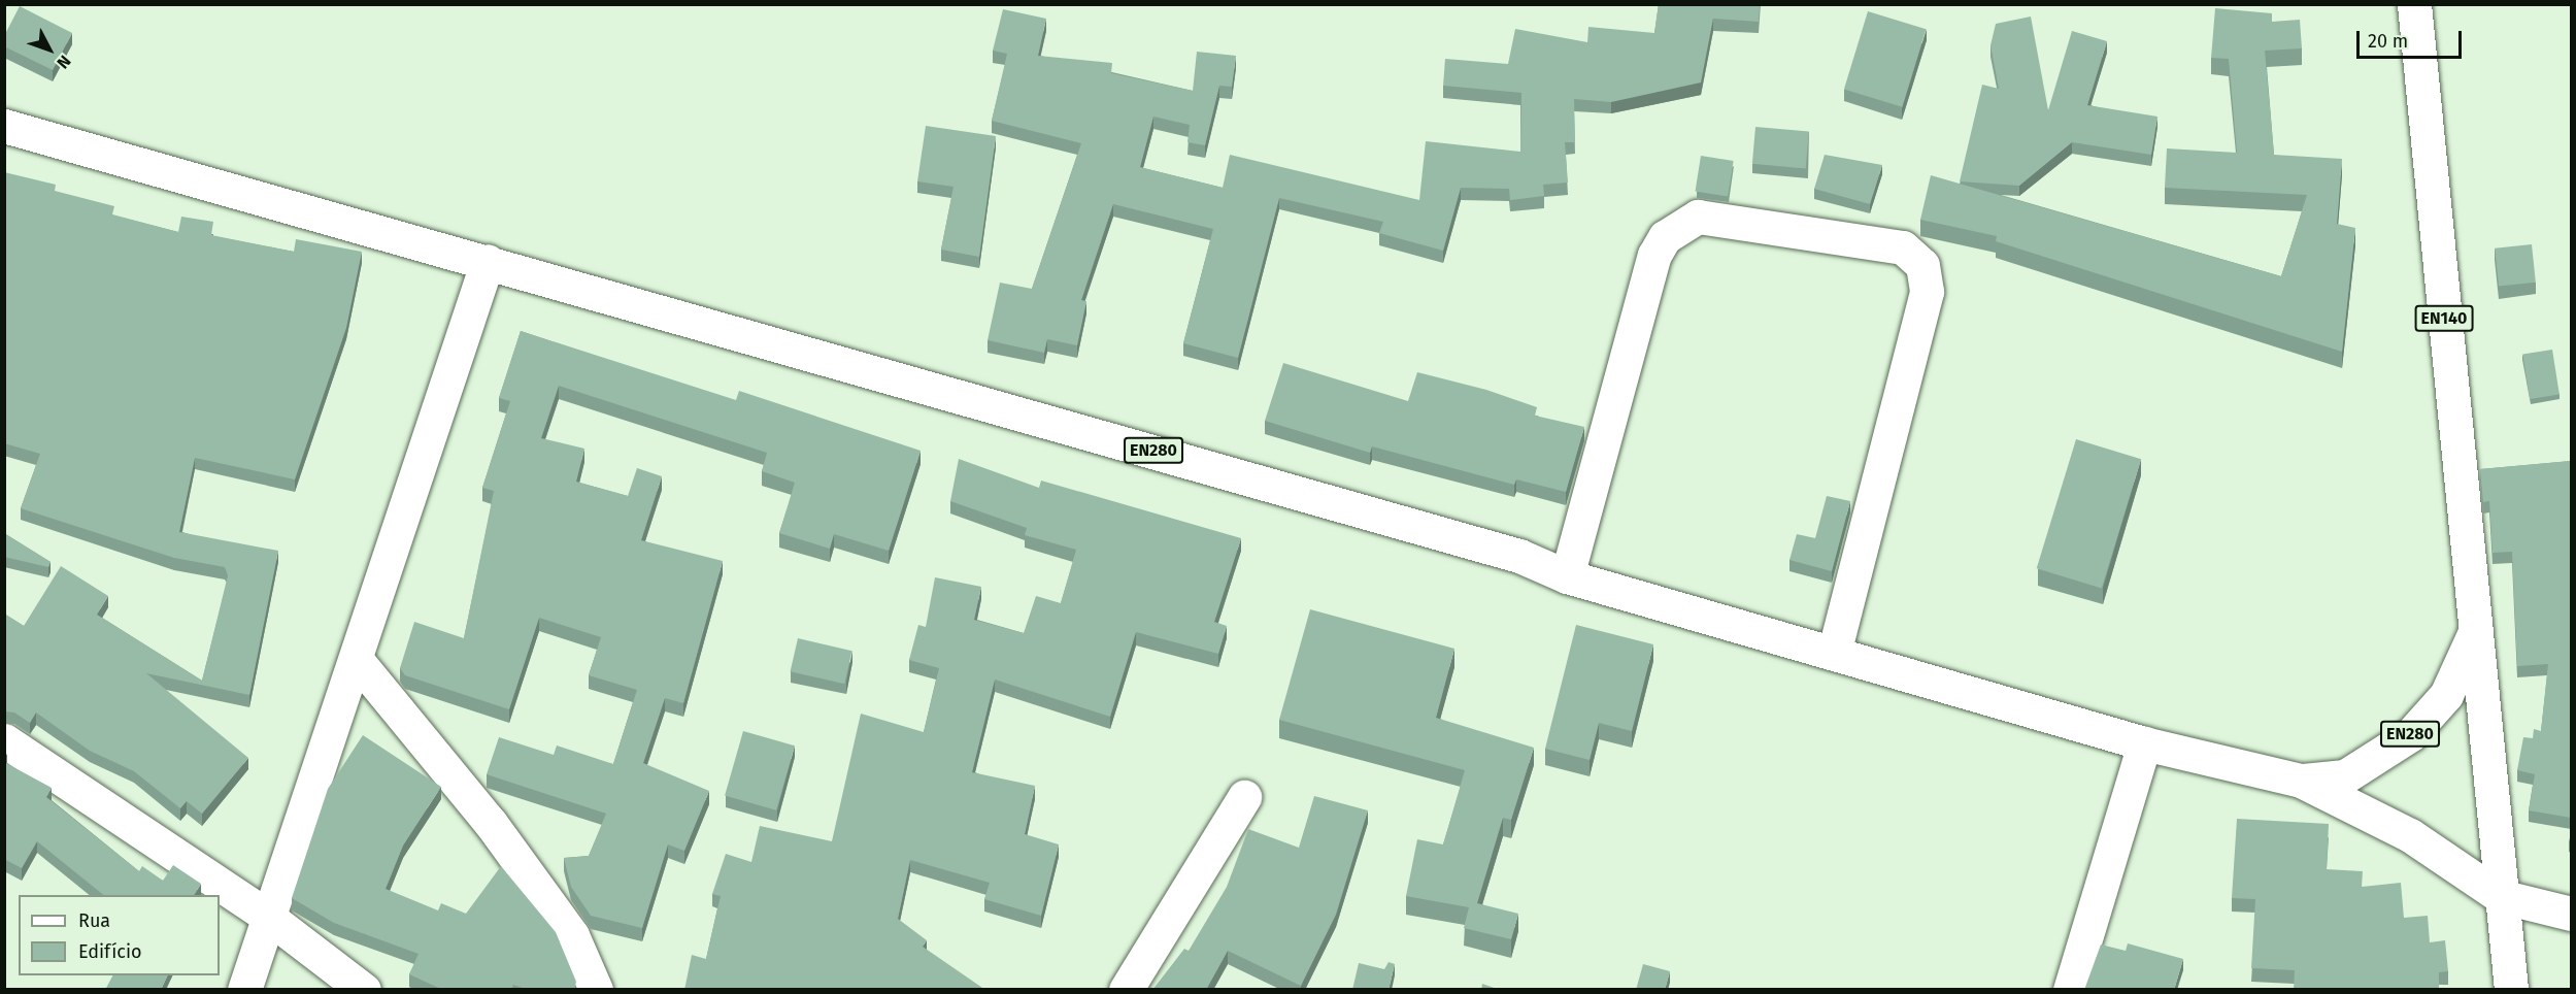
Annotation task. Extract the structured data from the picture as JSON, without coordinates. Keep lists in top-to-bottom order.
{
  "streets": {
    "main road": ["EN140", "EN280"]
  },
  "crossings": [
    ["EN140", "EN280"]
  ],
  "legend": ["Rua", "Edifício"],
  "scale_bar": "20 m",
  "north": "bottom right"
}
